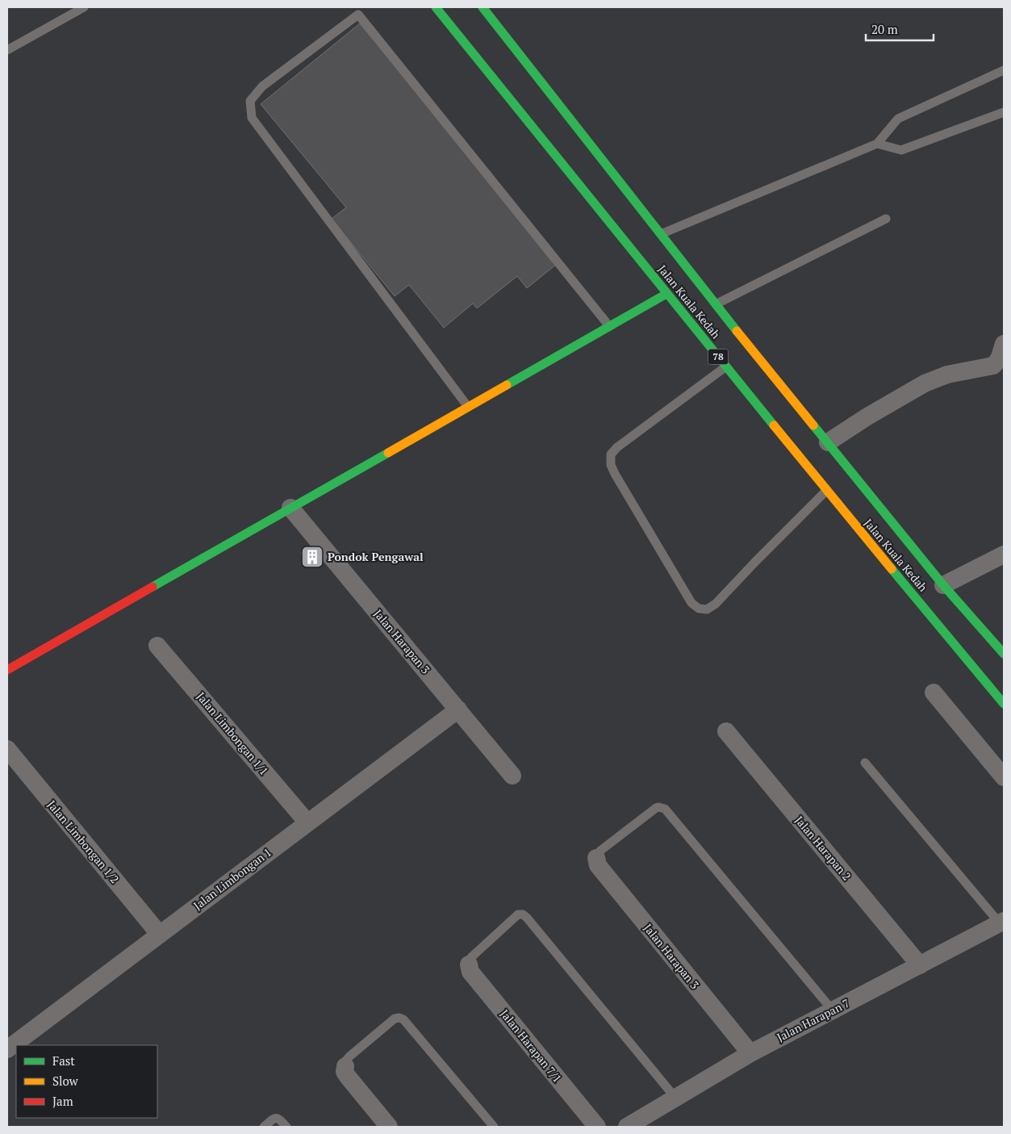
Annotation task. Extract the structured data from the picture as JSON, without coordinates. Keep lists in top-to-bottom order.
{
  "streets": {
    "main road": ["Jalan Kuala Kedah", "78"],
    "street": [
      "Jalan Harapan 3",
      "Jalan Limbongan 1/1",
      "Jalan Limbongan 1/2",
      "Jalan Harapan 2",
      "Jalan Limbongan 1",
      "Jalan Harapan 7",
      "Jalan Harapan 7/1"
    ]
  },
  "crossings": [
    ["Jalan Harapan 3", "Jalan Limbongan 1"],
    ["Jalan Harapan 3", "Jalan Harapan 7"],
    ["Jalan Limbongan 1/1", "Jalan Limbongan 1"],
    ["Jalan Limbongan 1/2", "Jalan Limbongan 1"],
    ["Jalan Harapan 2", "Jalan Harapan 7"]
  ],
  "places": {
    "building": ["Pondok Pengawal"]
  },
  "legend": ["Fast", "Slow", "Jam"],
  "scale_bar": "20 m"
}
